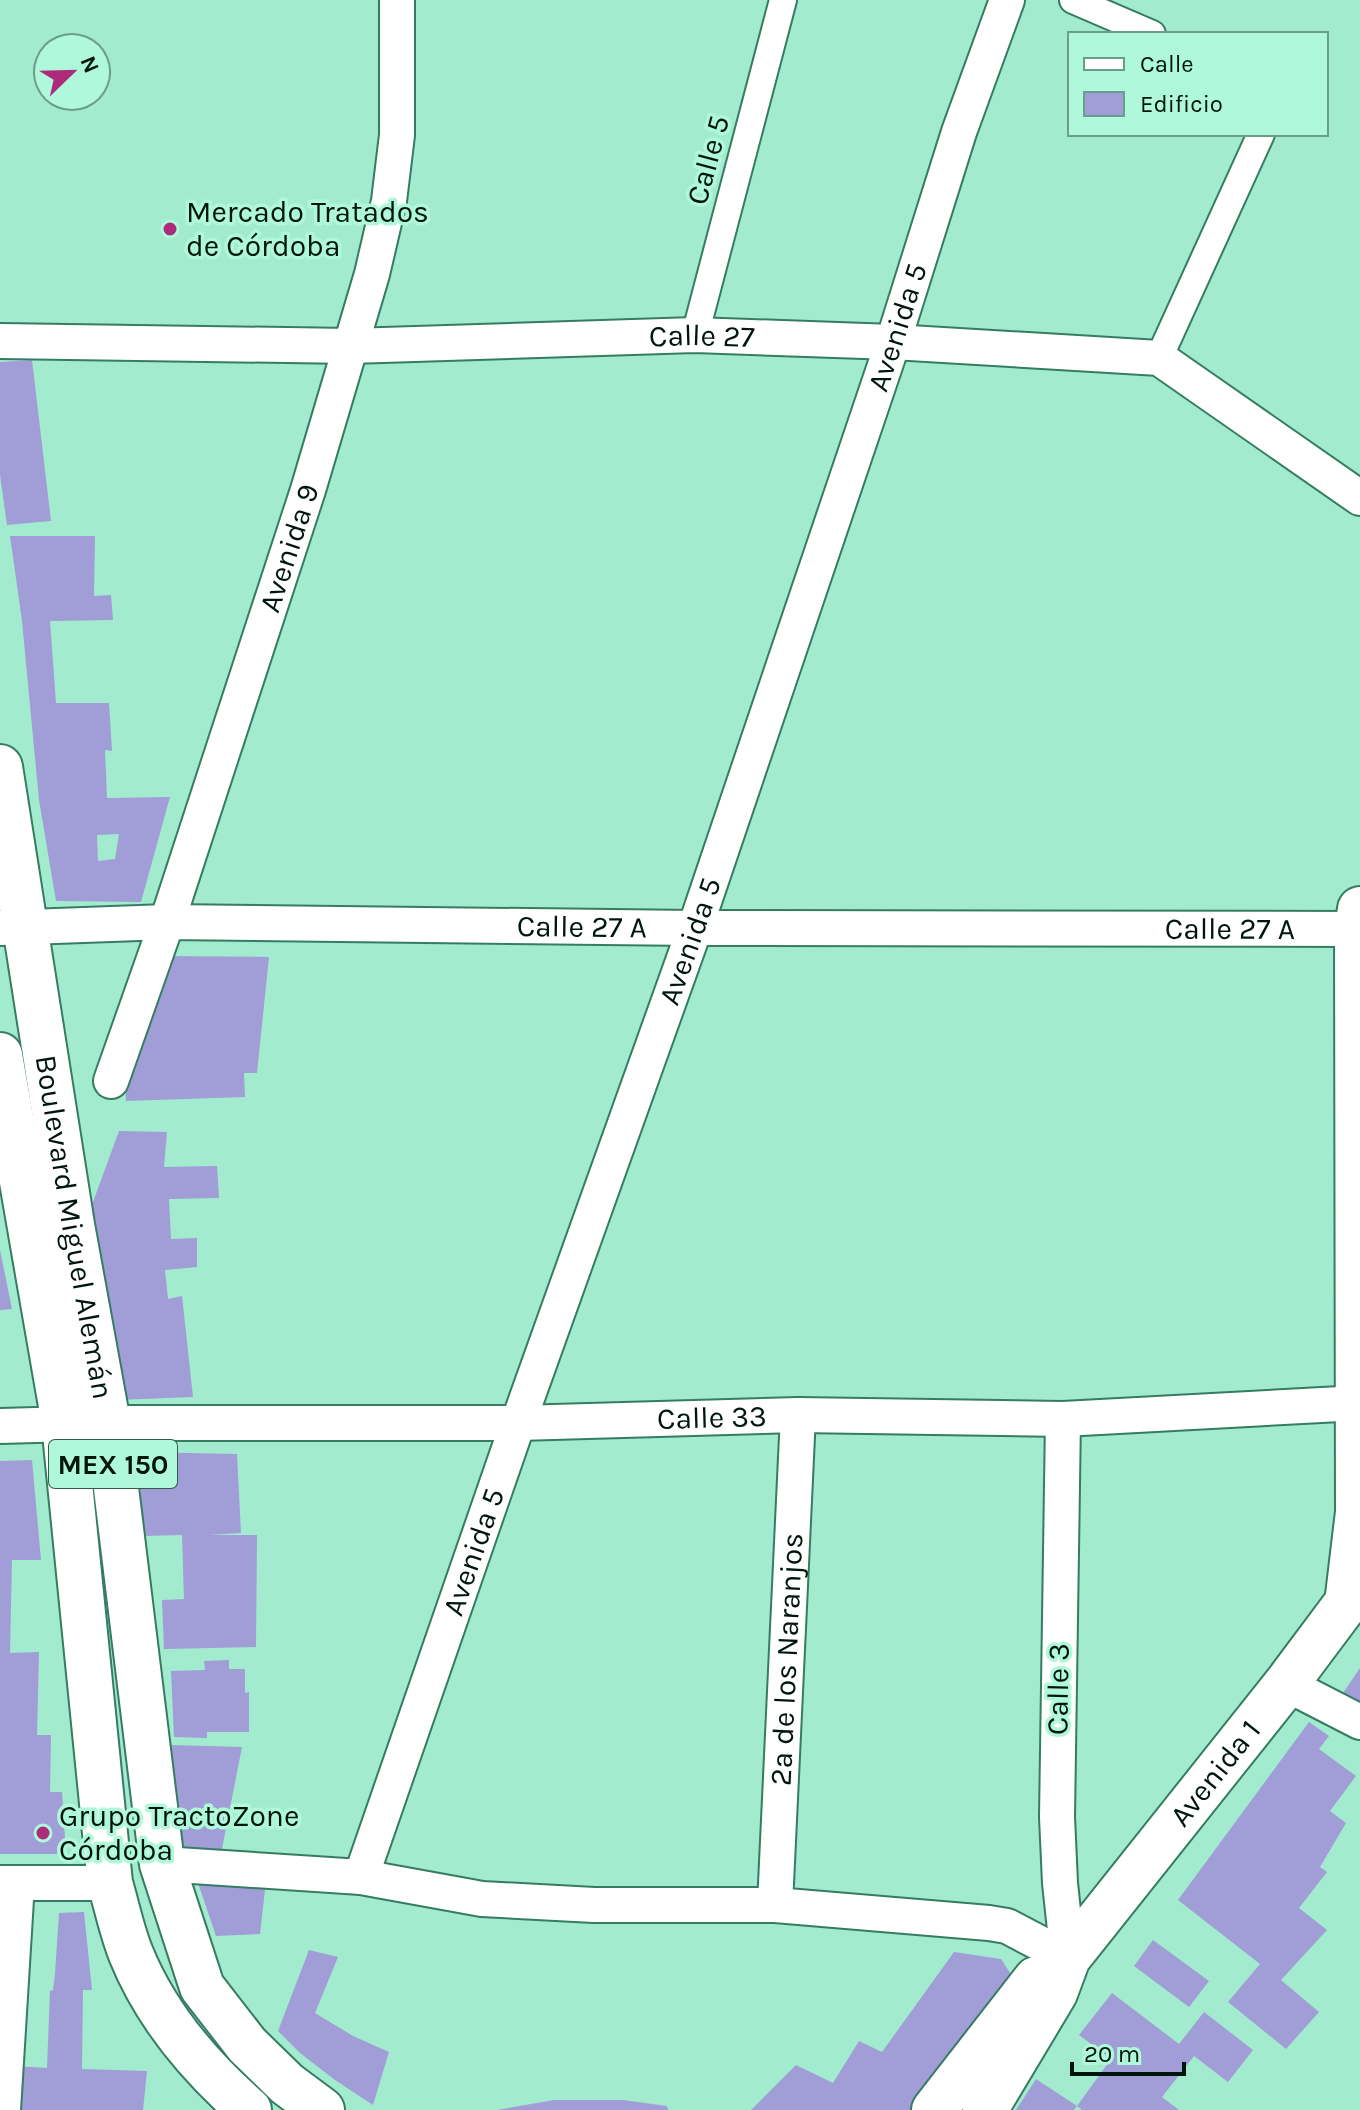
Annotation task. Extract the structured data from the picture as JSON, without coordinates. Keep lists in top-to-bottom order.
{
  "streets": {
    "main road": ["Boulevard Miguel Alemán", "MEX 150", "Avenida 1"],
    "street": [
      "Calle 5",
      "Avenida 5",
      "Calle 27",
      "Avenida 9",
      "Calle 27 A",
      "Calle 33",
      "2a de los Naranjos",
      "Calle 3"
    ]
  },
  "crossings": [
    ["Calle 5", "Calle 27"],
    ["Avenida 5", "Calle 27"],
    ["Avenida 5", "Calle 27 A"],
    ["Avenida 5", "Calle 33"],
    ["Calle 27", "Avenida 9"],
    ["Avenida 9", "Calle 27 A"],
    ["Calle 27 A", "Boulevard Miguel Alemán"],
    ["Boulevard Miguel Alemán", "Calle 33"],
    ["Calle 33", "2a de los Naranjos"],
    ["Calle 33", "Calle 3"],
    ["Calle 3", "Avenida 1"]
  ],
  "places": ["Mercado Tratados de Córdoba", "Grupo TractoZone Córdoba"],
  "legend": ["Calle", "Edificio"],
  "scale_bar": "20 m",
  "north": "top right"
}
